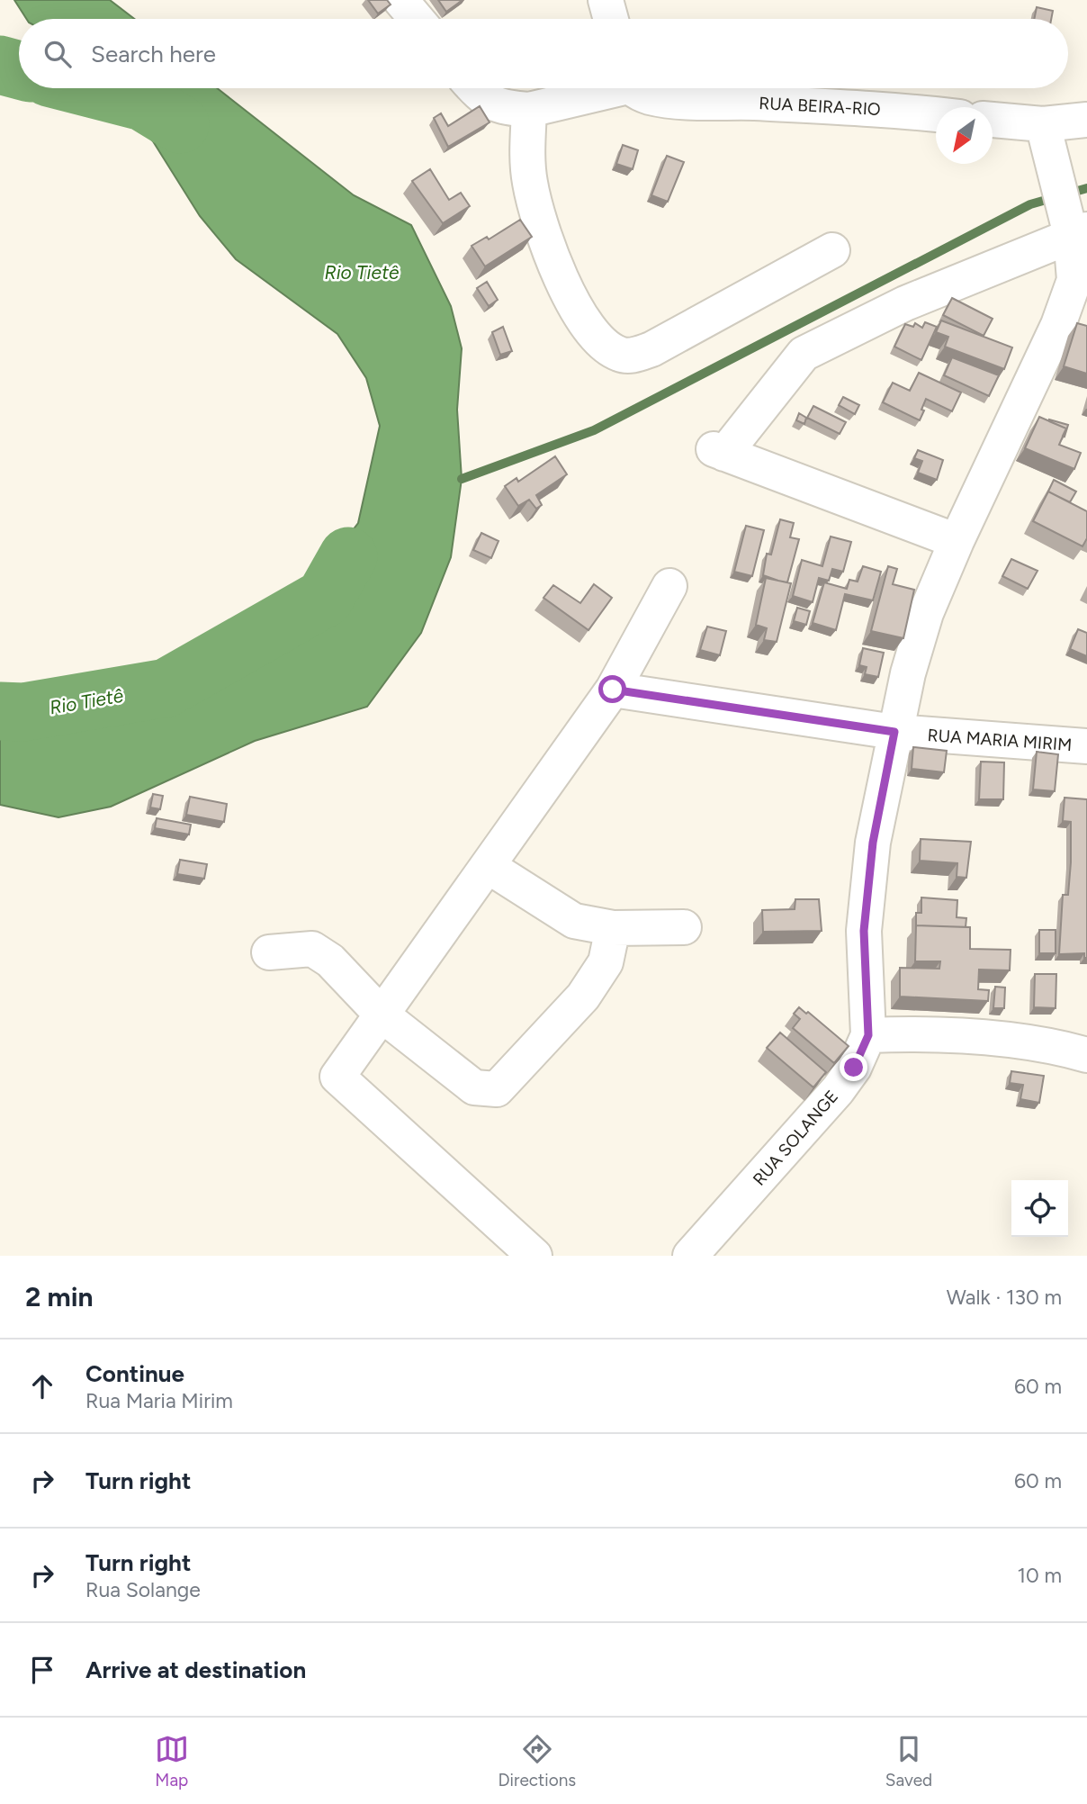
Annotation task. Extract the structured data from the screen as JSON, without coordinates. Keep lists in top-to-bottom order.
{
  "streets": {
    "street": ["RUA BEIRA-RIO", "RUA MARIA MIRIM", "RUA SOLANGE"]
  },
  "water": ["Rio Tietê"],
  "north": "bottom left",
  "page": {
    "search": "Search here",
    "heading": ["2 min", "Walk · 130 m"],
    "list": [
      ["Continue", "Rua Maria Mirim", "60 m"],
      ["Turn right", "60 m"],
      ["Turn right", "Rua Solange", "10 m"],
      "Arrive at destination"
    ],
    "nav": ["Map", "Directions", "Saved"]
  }
}
